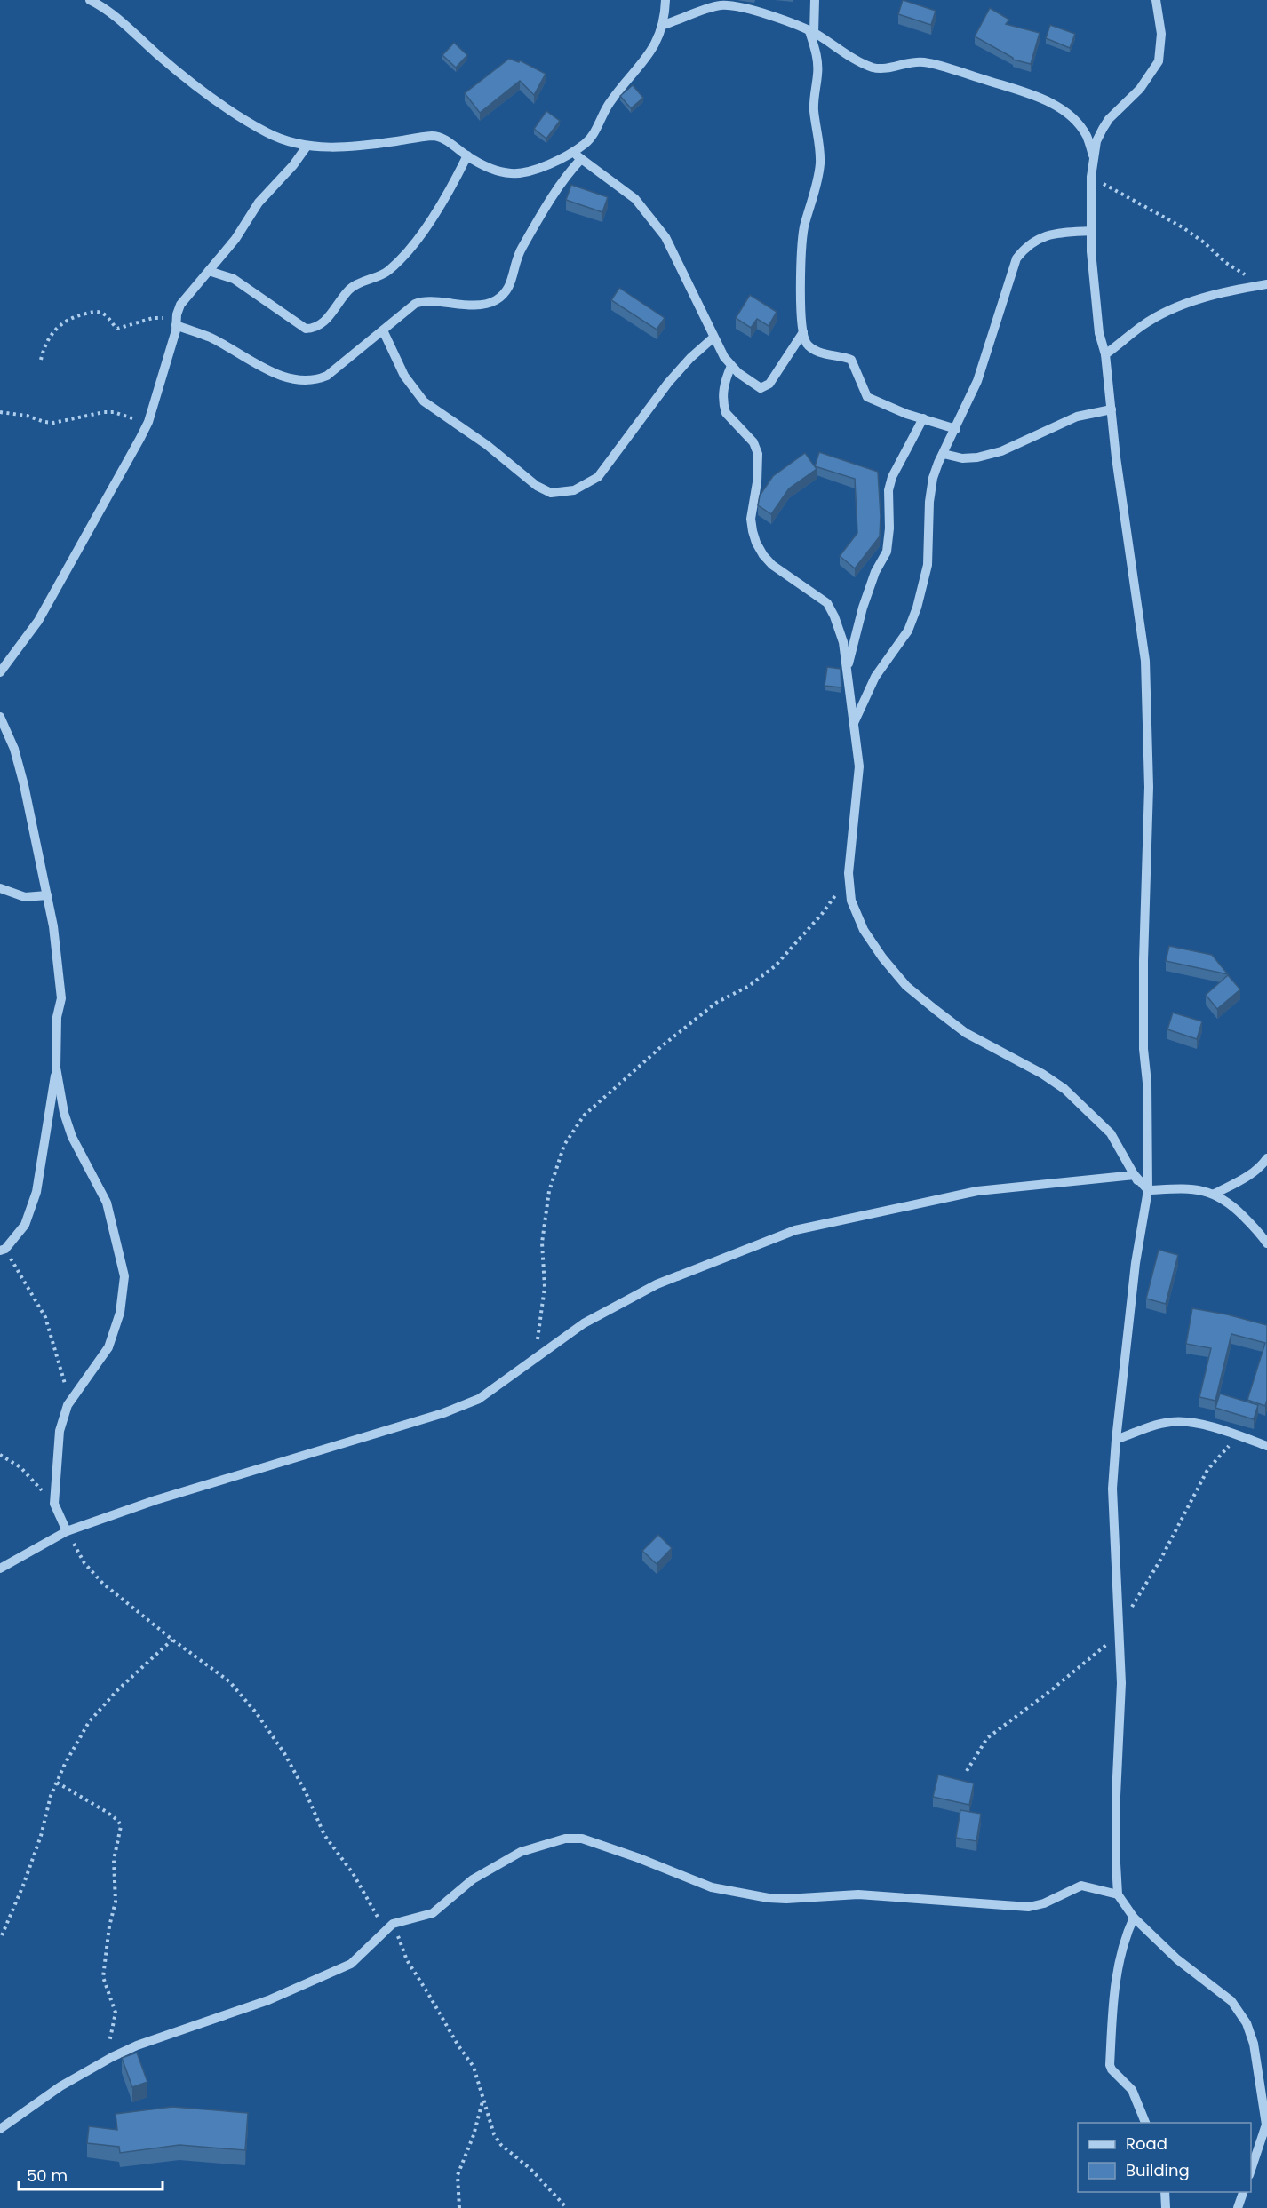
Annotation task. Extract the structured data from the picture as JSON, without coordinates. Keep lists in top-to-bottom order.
{
  "legend": ["Road", "Building"],
  "scale_bar": "50 m"
}
